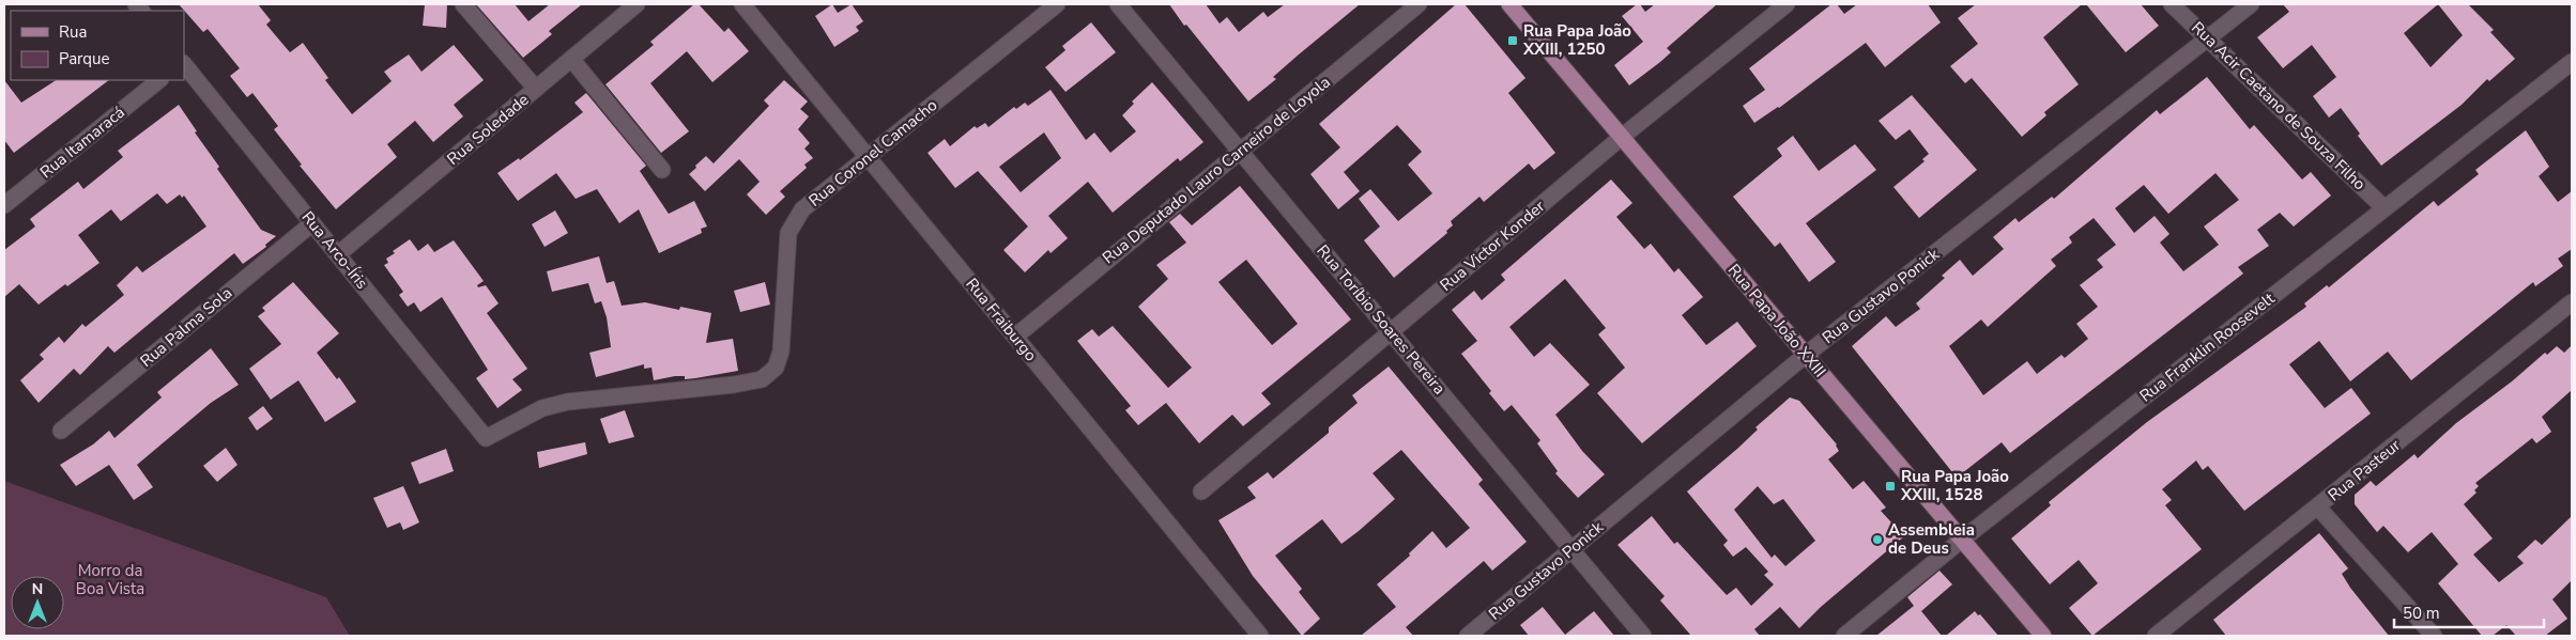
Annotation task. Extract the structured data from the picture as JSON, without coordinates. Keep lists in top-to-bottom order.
{
  "streets": {
    "main road": ["Rua Papa João XXIII"],
    "street": [
      "Rua Acir Caetano de Souza Filho",
      "Rua Soledade",
      "Rua Itamaracá",
      "Rua Coronel Camacho",
      "Rua Deputado Lauro Carneiro de Loyola",
      "Rua Victor Konder",
      "Rua Arco-Íris",
      "Rua Gustavo Ponick",
      "Rua Fraiburgo",
      "Rua Toríbio Soares Pereira",
      "Rua Palma Sola",
      "Rua Franklin Roosevelt",
      "Rua Pasteur"
    ]
  },
  "crossings": [
    ["Rua Acir Caetano de Souza Filho", "Rua Gustavo Ponick"],
    ["Rua Acir Caetano de Souza Filho", "Rua Franklin Roosevelt"],
    ["Rua Soledade", "Rua Arco-Íris"],
    ["Rua Coronel Camacho", "Rua Arco-Íris"],
    ["Rua Coronel Camacho", "Rua Fraiburgo"],
    ["Rua Deputado Lauro Carneiro de Loyola", "Rua Fraiburgo"],
    ["Rua Deputado Lauro Carneiro de Loyola", "Rua Toríbio Soares Pereira"],
    ["Rua Victor Konder", "Rua Toríbio Soares Pereira"],
    ["Rua Victor Konder", "Rua Papa João XXIII"],
    ["Rua Arco-Íris", "Rua Palma Sola"],
    ["Rua Gustavo Ponick", "Rua Toríbio Soares Pereira"],
    ["Rua Gustavo Ponick", "Rua Papa João XXIII"],
    ["Rua Papa João XXIII", "Rua Franklin Roosevelt"]
  ],
  "parks": ["Morro da Boa Vista"],
  "places": {
    "transit": ["Rua Papa João XXIII, 1250", "Rua Papa João XXIII, 1528"],
    "other": ["Assembleia de Deus"]
  },
  "legend": ["Rua", "Parque"],
  "scale_bar": "50 m",
  "north": "top"
}
